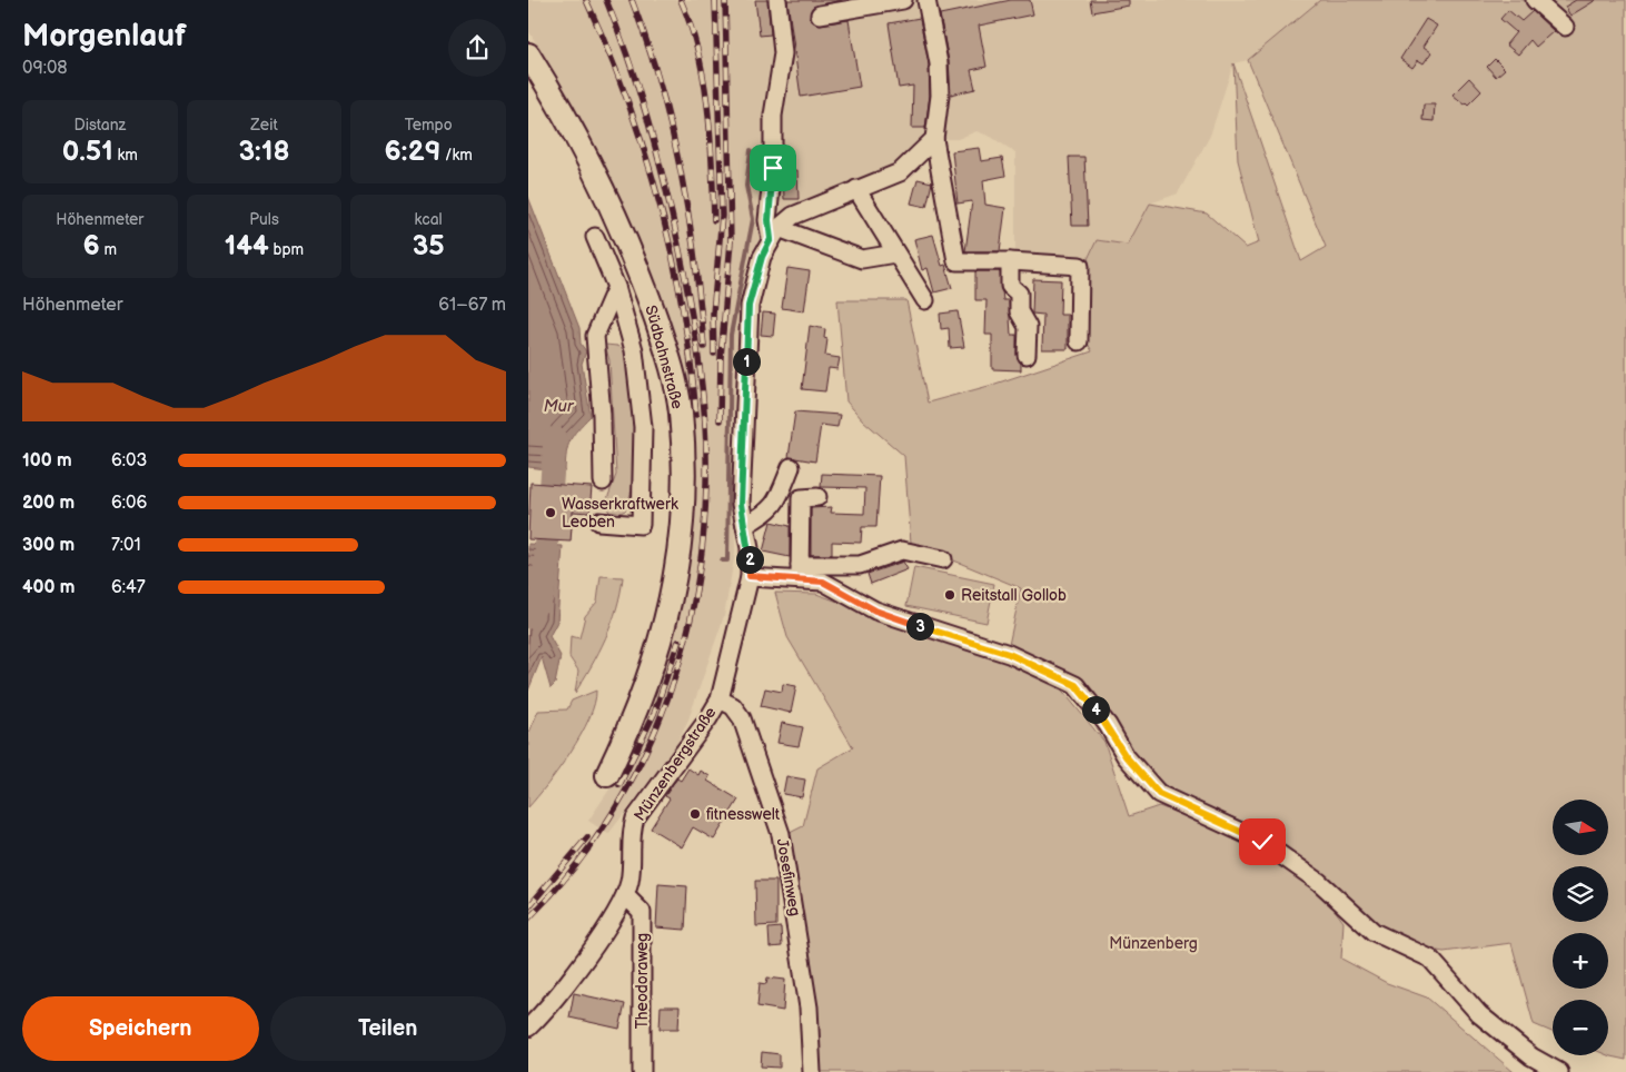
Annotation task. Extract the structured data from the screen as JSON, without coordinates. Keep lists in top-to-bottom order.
{
  "streets": {
    "main road": ["Südbahnstraße"],
    "street": ["Münzenbergstraße", "Josefinweg", "Theodoraweg"]
  },
  "crossings": [
    ["Münzenbergstraße", "Josefinweg"],
    ["Münzenbergstraße", "Theodoraweg"]
  ],
  "water": ["Mur"],
  "parks": ["Münzenberg"],
  "places": ["Wasserkraftwerk Leoben", "Reitstall Gollob", "fitnesswelt"],
  "north": "right",
  "page": {
    "heading": ["Morgenlauf", "09:08"],
    "stats": [
      ["Distanz", "0.51 km"],
      ["Zeit", "3:18"],
      ["Tempo", "6:29 /km"],
      ["Höhenmeter", "6 m"],
      ["Puls", "144 bpm"],
      ["kcal", "35"]
    ],
    "chart": ["Höhenmeter", "61–67 m"],
    "pins": [
      "1",
      "2",
      "3",
      "4"
    ],
    "list": [
      {
        "name": "100 m",
        "note": "6:03"
      },
      {
        "name": "200 m",
        "note": "6:06"
      },
      {
        "name": "300 m",
        "note": "7:01"
      },
      {
        "name": "400 m",
        "note": "6:47"
      }
    ],
    "map_buttons": ["+", "−"],
    "buttons": ["Speichern", "Teilen"]
  }
}
